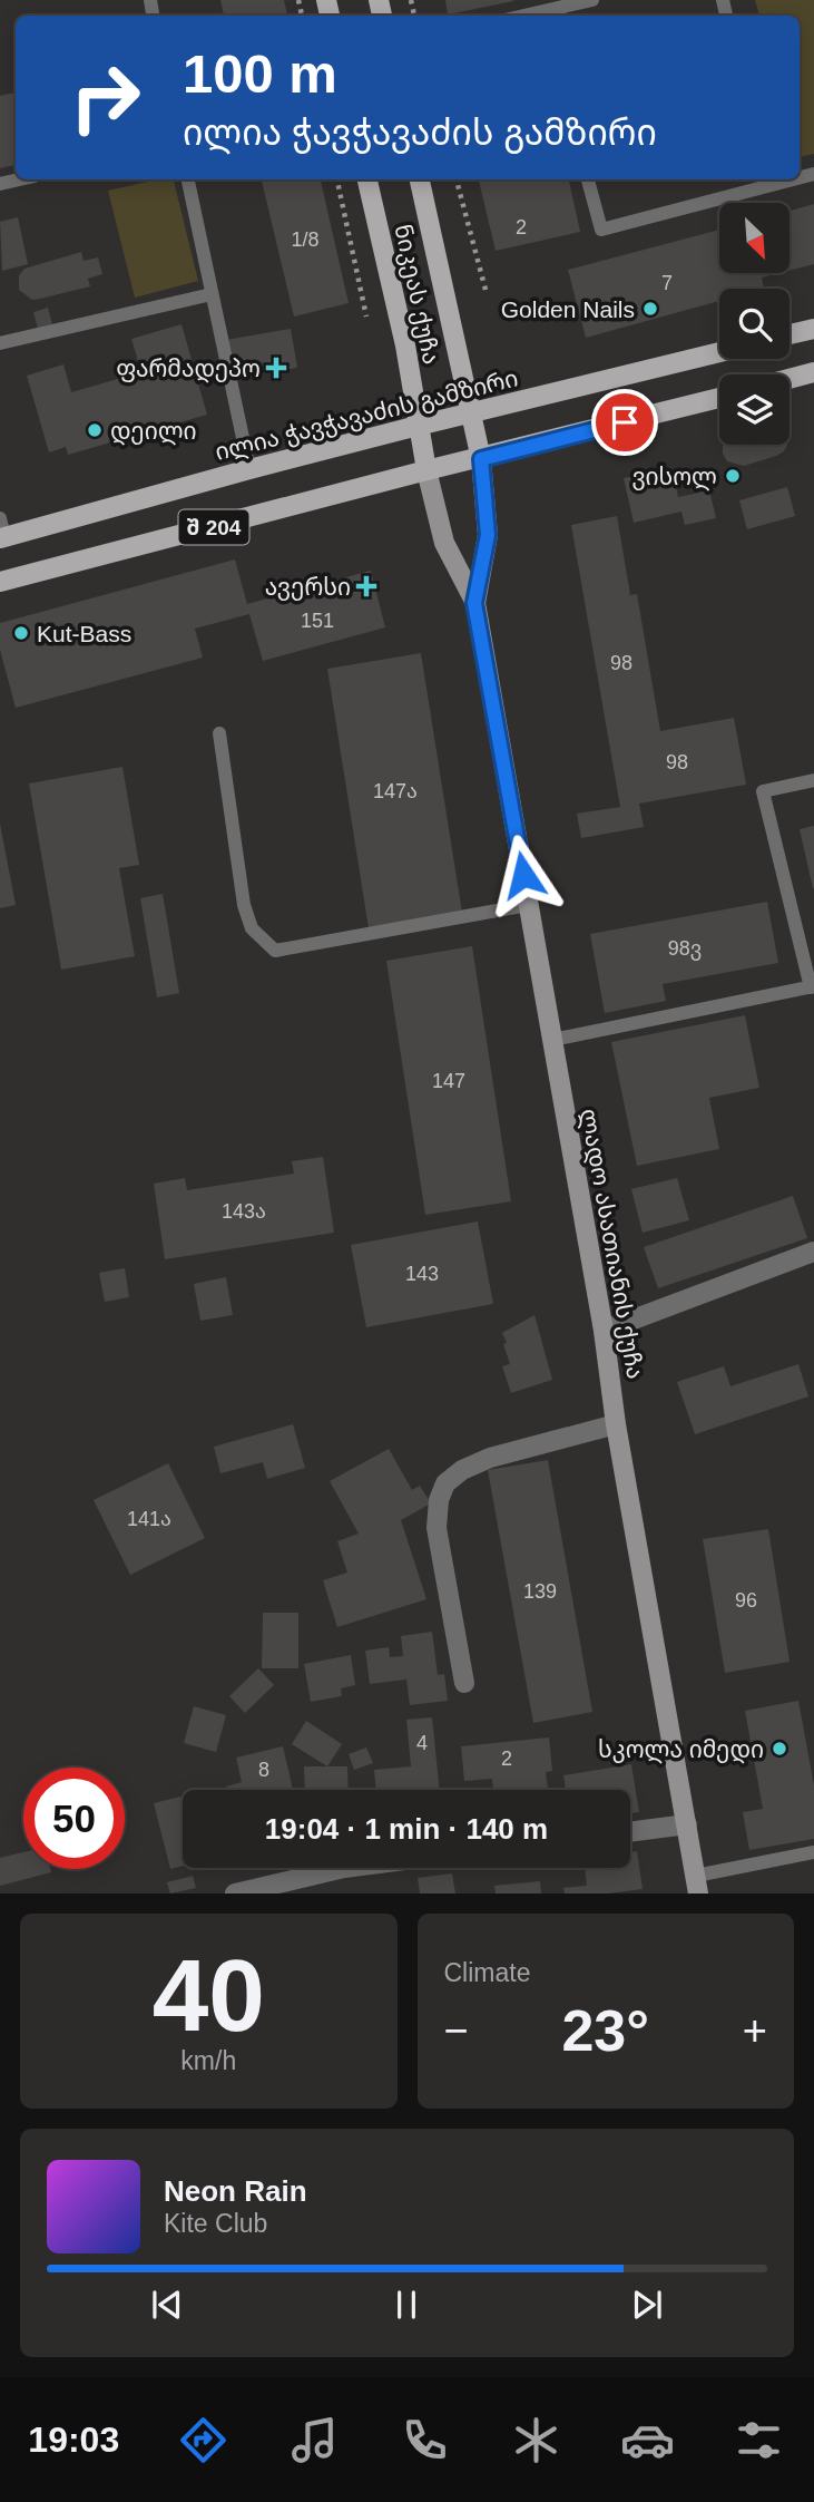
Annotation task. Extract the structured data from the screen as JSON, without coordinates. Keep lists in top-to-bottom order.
{
  "streets": {
    "main road": [
      "ნიკეას ქუჩა",
      "ილია ჭავჭავაძის გამზირი",
      "შ 204",
      "ლადო ასათიანის ქუჩა"
    ]
  },
  "crossings": [
    ["ნიკეას ქუჩა", "ილია ჭავჭავაძის გამზირი"],
    ["ნიკეას ქუჩა", "შ 204"],
    ["ნიკეას ქუჩა", "ლადო ასათიანის ქუჩა"],
    ["შ 204", "ლადო ასათიანის ქუჩა"]
  ],
  "places": {
    "other": [
      "Golden Nails",
      "დეილი",
      "ვისოლ",
      "Kut-Bass",
      "სკოლა იმედი"
    ],
    "health": ["ფარმადეპო", "ავერსი"]
  },
  "house_numbers": [
    "2",
    "1/8",
    "7",
    "151",
    "98",
    "98",
    "147ა",
    "98ვ",
    "147",
    "143ა",
    "143",
    "141ა",
    "139",
    "96",
    "4",
    "2",
    "8"
  ],
  "north": "bottom right",
  "page": {
    "turn": ["100 m", "ილია ჭავჭავაძის გამზირი"],
    "limit": "50",
    "trip": "19:04 · 1 min · 140 m",
    "tile": [
      ["40", "km/h"],
      "Climate"
    ],
    "heat": ["−", "23°", "+"],
    "song": ["Neon Rain", "Kite Club"],
    "tabs": "19:03"
  }
}
